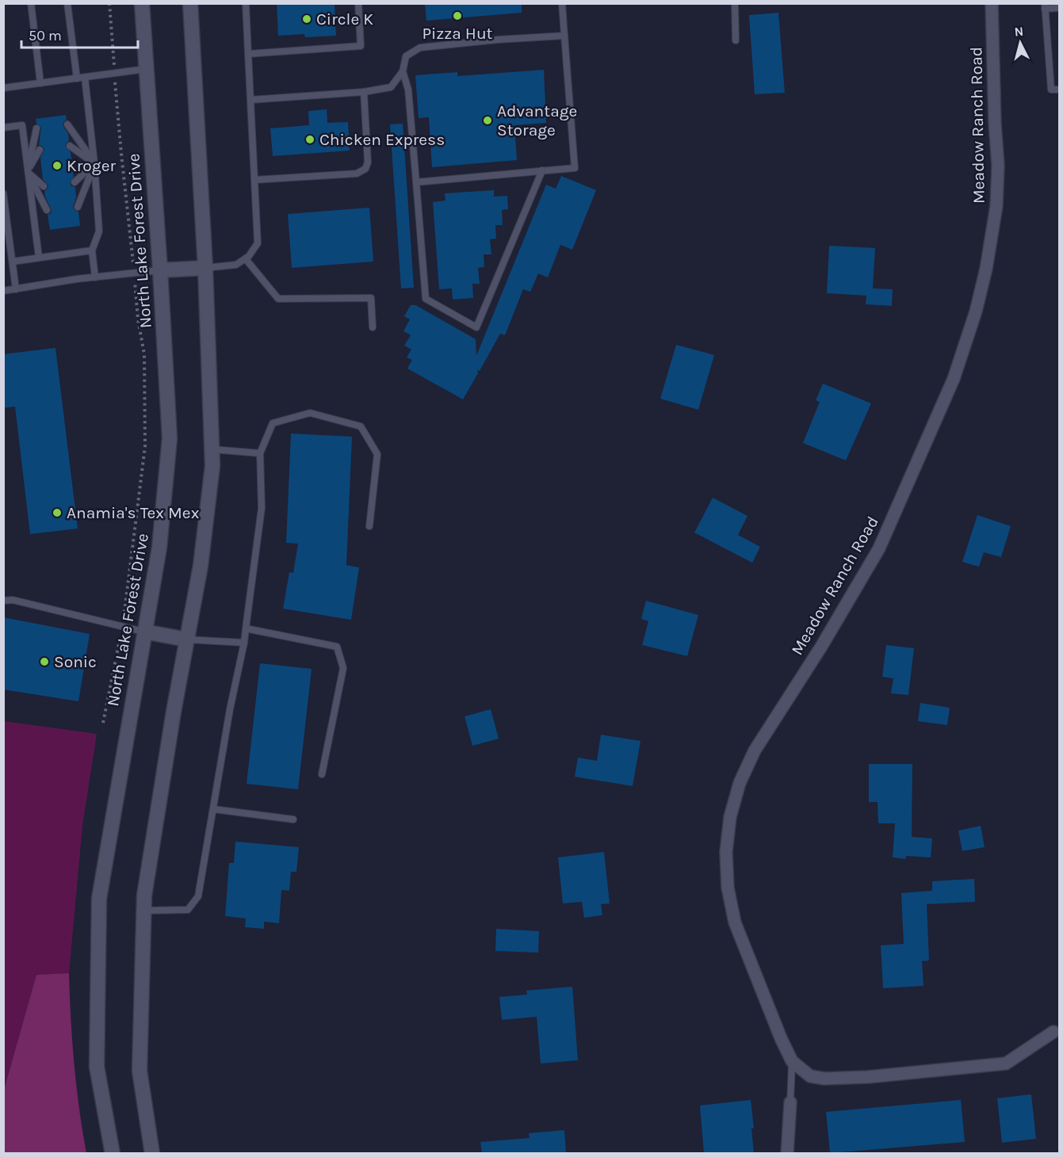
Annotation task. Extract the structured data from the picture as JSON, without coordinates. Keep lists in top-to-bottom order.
{
  "streets": {
    "main road": ["North Lake Forest Drive"],
    "street": ["Meadow Ranch Road"]
  },
  "places": [
    "Pizza Hut",
    "Circle K",
    "Advantage Storage",
    "Chicken Express",
    "Kroger",
    "Anamia's Tex Mex",
    "Sonic"
  ],
  "scale_bar": "50 m",
  "north": "top"
}
